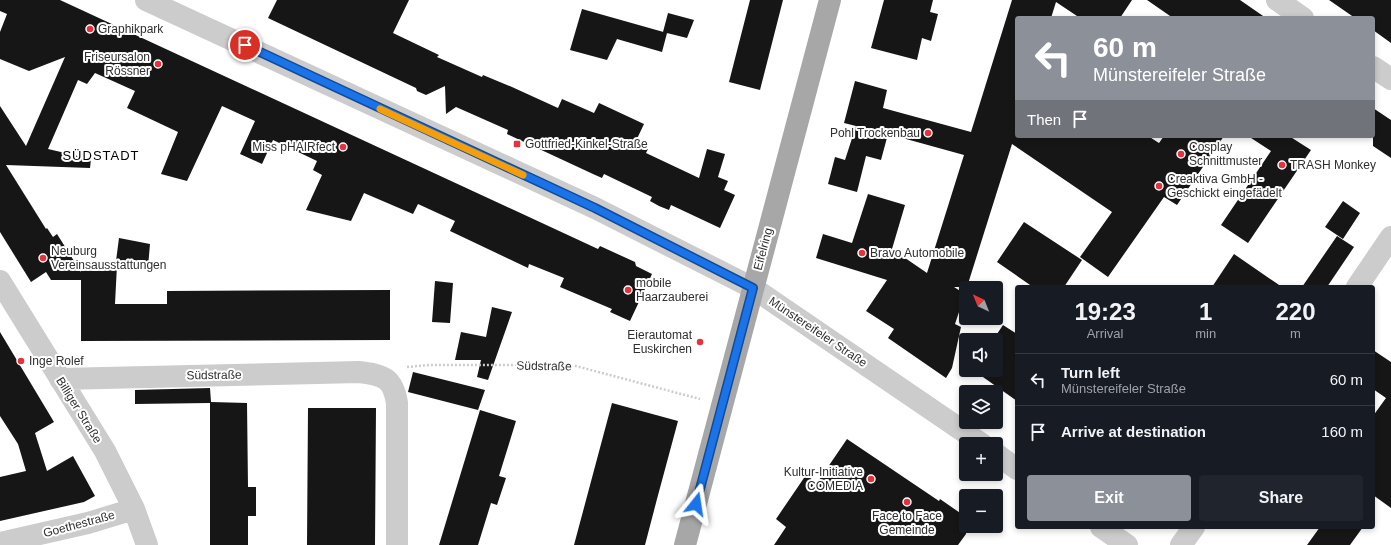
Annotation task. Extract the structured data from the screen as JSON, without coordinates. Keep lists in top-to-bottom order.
{
  "streets": {
    "main road": ["Eifelring"],
    "street": [
      "Münstereifeler Straße",
      "Südstraße",
      "Billiger Straße",
      "Goethestraße"
    ]
  },
  "crossings": [
    ["Eifelring", "Münstereifeler Straße"],
    ["Eifelring", "Südstraße"],
    ["Südstraße", "Billiger Straße"],
    ["Billiger Straße", "Goethestraße"]
  ],
  "districts": ["SÜDSTADT"],
  "places": {
    "other": [
      "Graphikpark",
      "Friseursalon Rössner",
      "Pohl Trockenbau",
      "Miss pHAIRfect",
      "Cosplay Schnittmuster",
      "TRASH Monkey",
      "Creaktiva GmbH - Geschickt eingefädelt",
      "Bravo Automobile",
      "Neuburg Vereinsausstattungen",
      "mobile Haarzauberei",
      "Eierautomat Euskirchen",
      "Inge Rolef",
      "Kultur-Initiative COMEDIA",
      "Face to Face Gemeinde"
    ],
    "transit": ["Gottfried-Kinkel-Straße"]
  },
  "north": "top left",
  "page": {
    "turn": ["60 m", "Münstereifeler Straße"],
    "then": "Then",
    "map_buttons": ["+", "−"],
    "eta": [
      "19:23",
      "Arrival",
      "1",
      "min",
      "220",
      "m"
    ],
    "list": [
      {
        "name": "Turn left",
        "note": "Münstereifeler Straße",
        "value": "60 m"
      },
      {
        "name": "Arrive at destination",
        "value": "160 m"
      }
    ],
    "buttons": ["Exit", "Share"]
  }
}
